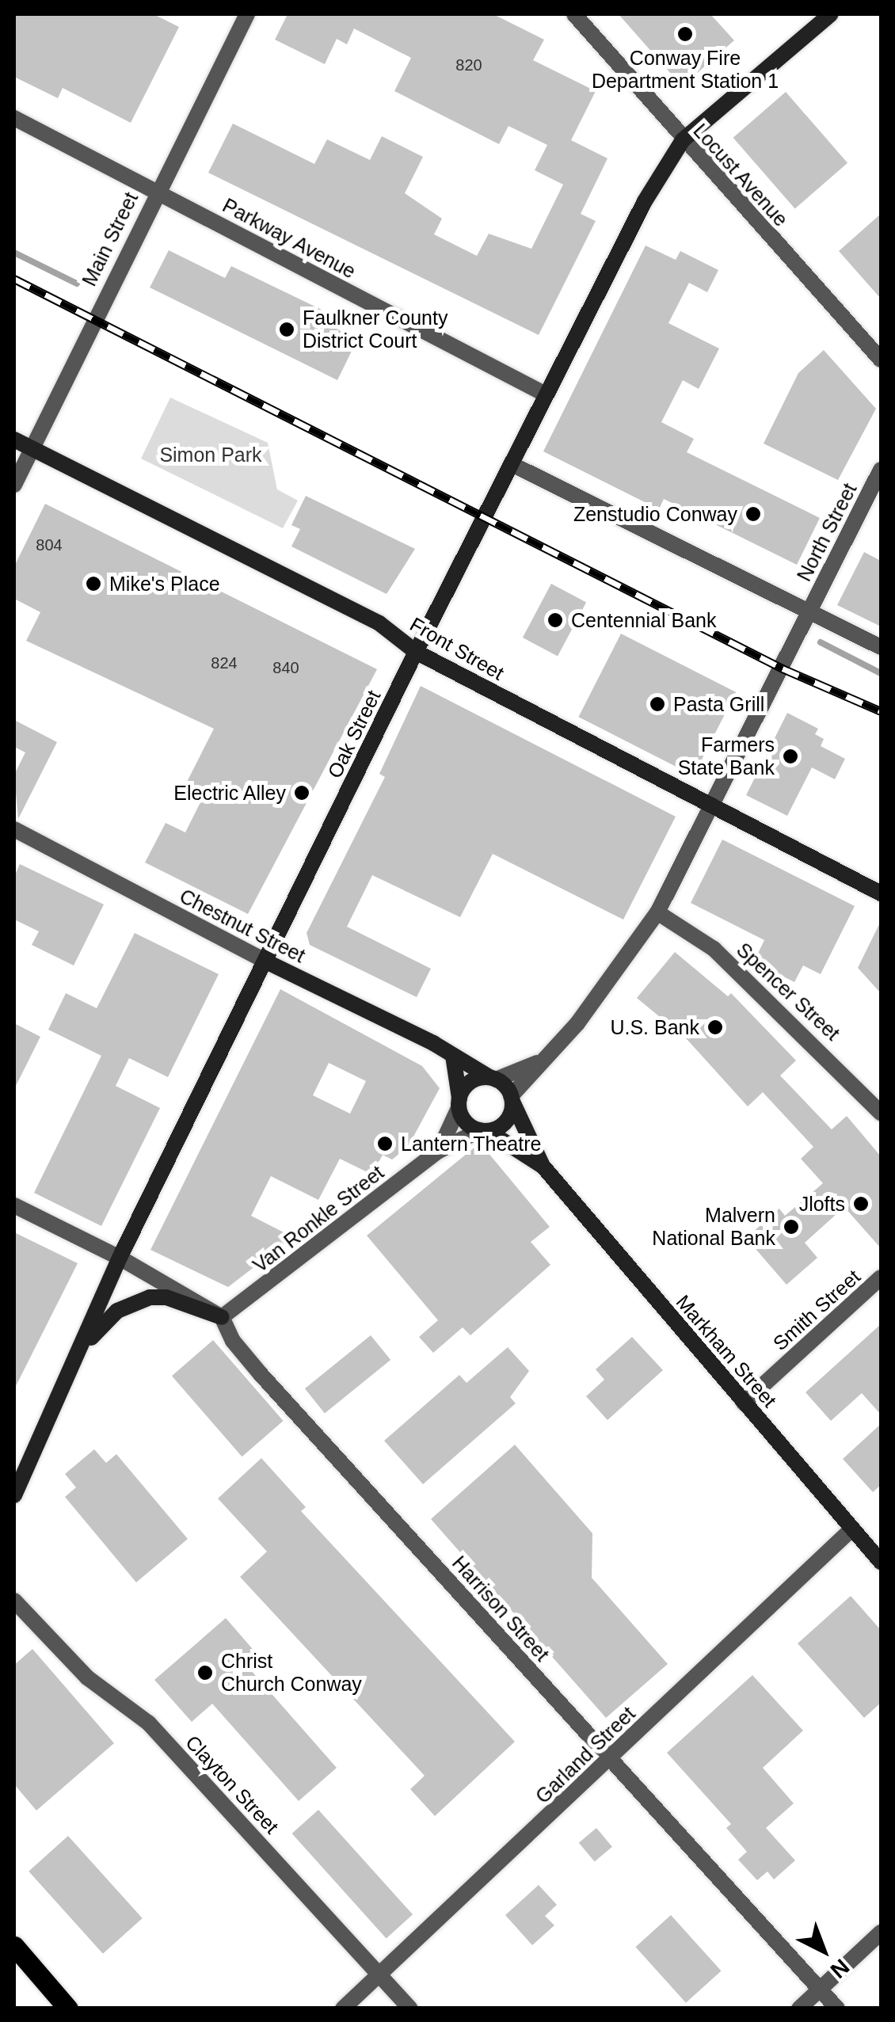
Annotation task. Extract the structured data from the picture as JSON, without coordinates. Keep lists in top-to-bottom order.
{
  "streets": {
    "street": [
      "Locust Avenue",
      "Parkway Avenue",
      "Main Street",
      "North Street",
      "Front Street",
      "Oak Street",
      "Chestnut Street",
      "Spencer Street",
      "Van Ronkle Street",
      "Smith Street",
      "Markham Street",
      "Harrison Street",
      "Garland Street",
      "Clayton Street"
    ]
  },
  "crossings": [
    ["Locust Avenue", "Oak Street"],
    ["Parkway Avenue", "Main Street"],
    ["Parkway Avenue", "Oak Street"],
    ["Main Street", "Front Street"],
    ["Front Street", "Oak Street"],
    ["Oak Street", "Chestnut Street"],
    ["Oak Street", "Van Ronkle Street"],
    ["Oak Street", "Harrison Street"],
    ["Chestnut Street", "Van Ronkle Street"],
    ["Chestnut Street", "Markham Street"],
    ["Van Ronkle Street", "Markham Street"],
    ["Van Ronkle Street", "Harrison Street"],
    ["Smith Street", "Markham Street"],
    ["Markham Street", "Garland Street"],
    ["Harrison Street", "Garland Street"],
    ["Garland Street", "Clayton Street"]
  ],
  "parks": ["Simon Park"],
  "places": [
    "Conway Fire Department Station 1",
    "Faulkner County District Court",
    "Zenstudio Conway",
    "Mike's Place",
    "Centennial Bank",
    "Pasta Grill",
    "Farmers State Bank",
    "Electric Alley",
    "U.S. Bank",
    "Lantern Theatre",
    "Jlofts",
    "Malvern National Bank",
    "Christ Church Conway"
  ],
  "house_numbers": [
    "820",
    "804",
    "824",
    "840"
  ],
  "north": "bottom right"
}
